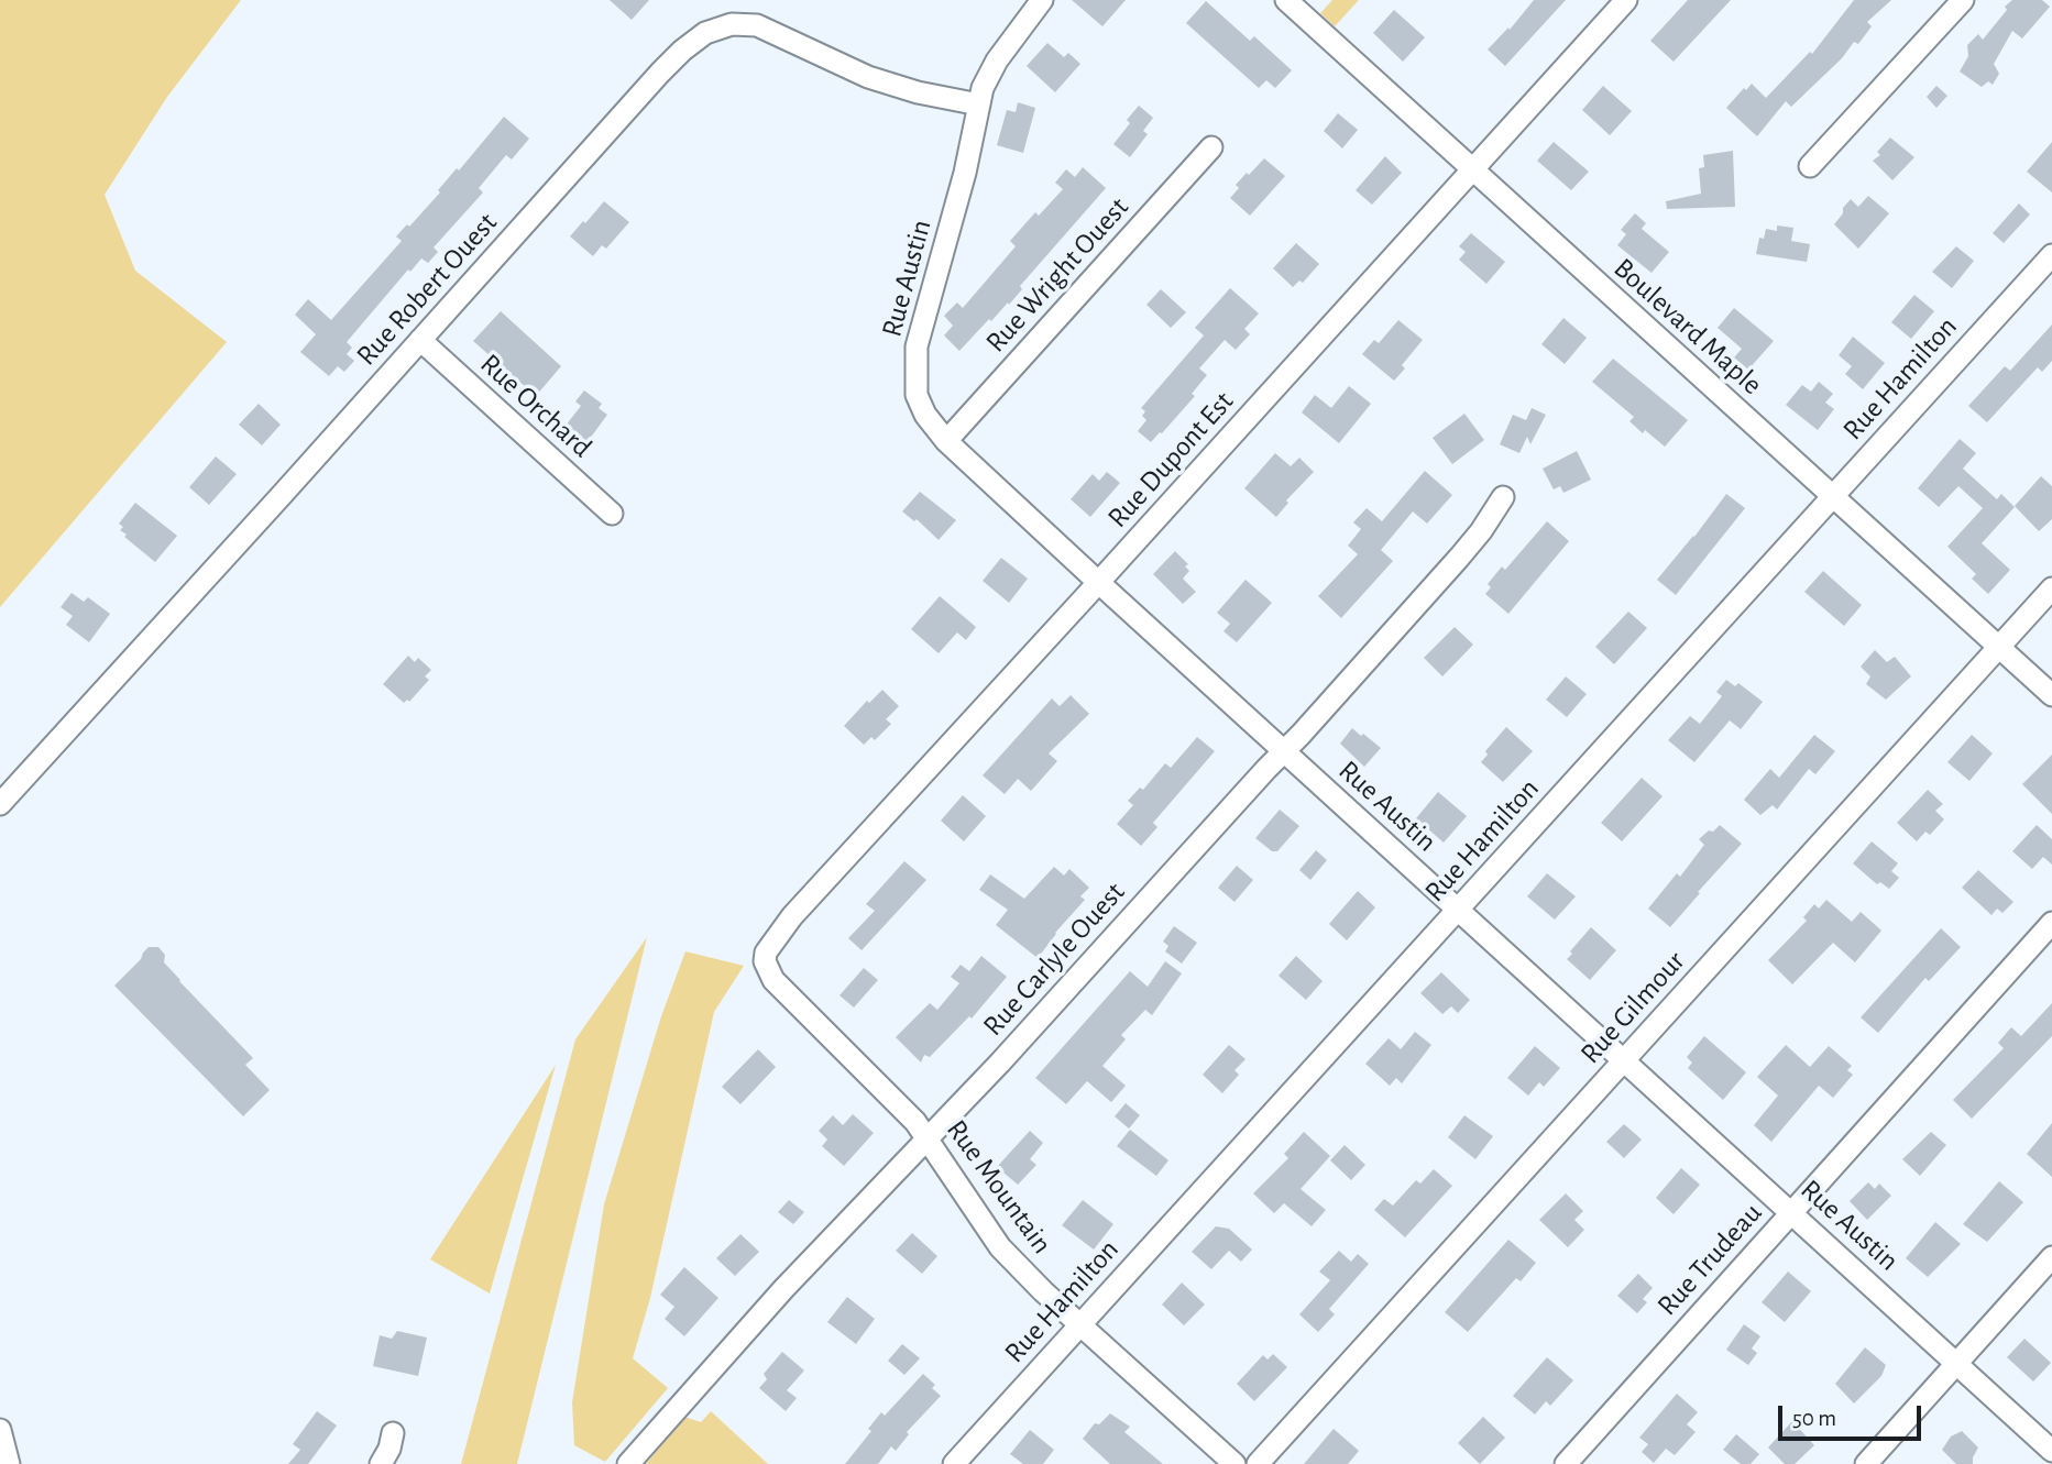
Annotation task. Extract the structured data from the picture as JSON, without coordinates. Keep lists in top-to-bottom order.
{
  "streets": {
    "street": [
      "Rue Wright Ouest",
      "Rue Austin",
      "Rue Robert Ouest",
      "Boulevard Maple",
      "Rue Hamilton",
      "Rue Orchard",
      "Rue Dupont Est",
      "Rue Carlyle Ouest",
      "Rue Gilmour",
      "Rue Mountain",
      "Rue Trudeau"
    ]
  },
  "crossings": [
    ["Rue Wright Ouest", "Rue Austin"],
    ["Rue Austin", "Rue Robert Ouest"],
    ["Rue Austin", "Rue Hamilton"],
    ["Rue Austin", "Rue Dupont Est"],
    ["Rue Austin", "Rue Carlyle Ouest"],
    ["Rue Austin", "Rue Gilmour"],
    ["Rue Austin", "Rue Trudeau"],
    ["Rue Robert Ouest", "Rue Orchard"],
    ["Boulevard Maple", "Rue Hamilton"],
    ["Boulevard Maple", "Rue Dupont Est"],
    ["Boulevard Maple", "Rue Gilmour"],
    ["Rue Hamilton", "Rue Mountain"],
    ["Rue Dupont Est", "Rue Mountain"],
    ["Rue Carlyle Ouest", "Rue Mountain"]
  ],
  "scale_bar": "50 m"
}
